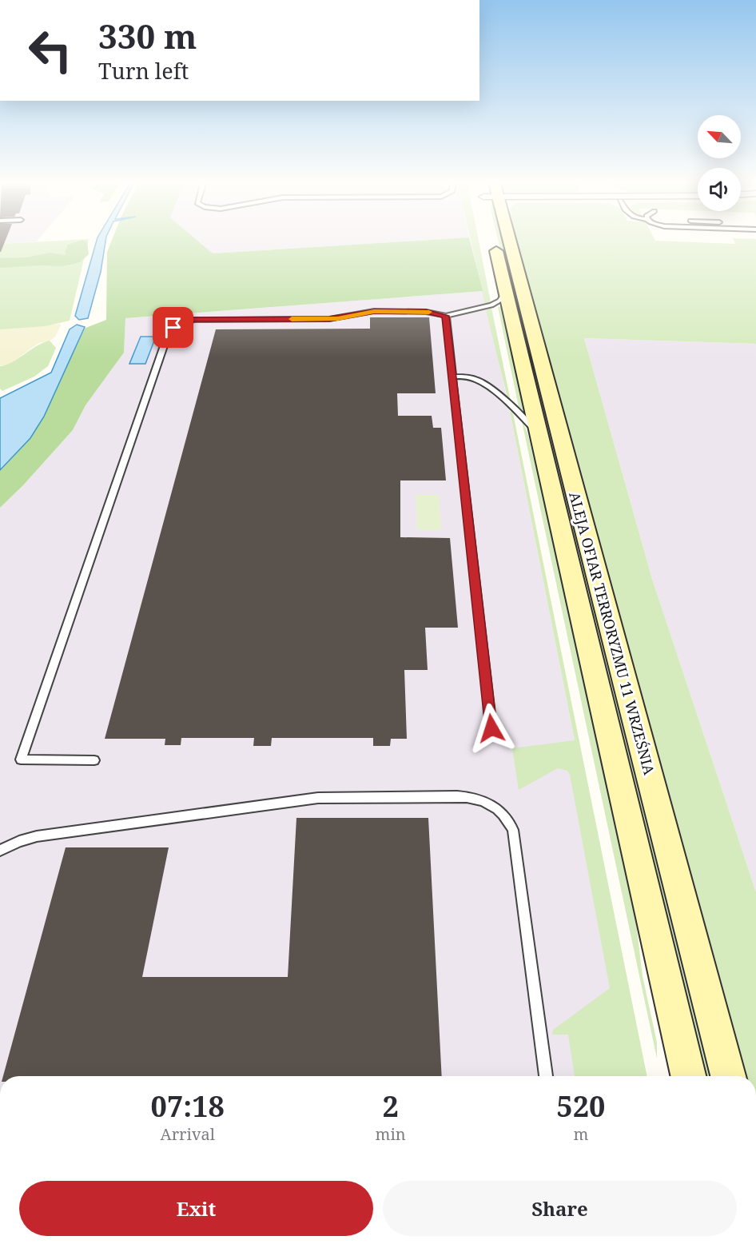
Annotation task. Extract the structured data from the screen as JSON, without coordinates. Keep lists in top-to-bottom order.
{
  "streets": {
    "street": ["ALEJA OFIAR TERRORYZMU 11 WRZEŚNIA"]
  },
  "north": "top left",
  "page": {
    "turn": ["330 m", "Turn left"],
    "eta": [
      "07:18",
      "Arrival",
      "2",
      "min",
      "520",
      "m"
    ],
    "buttons": ["Exit", "Share"]
  }
}
